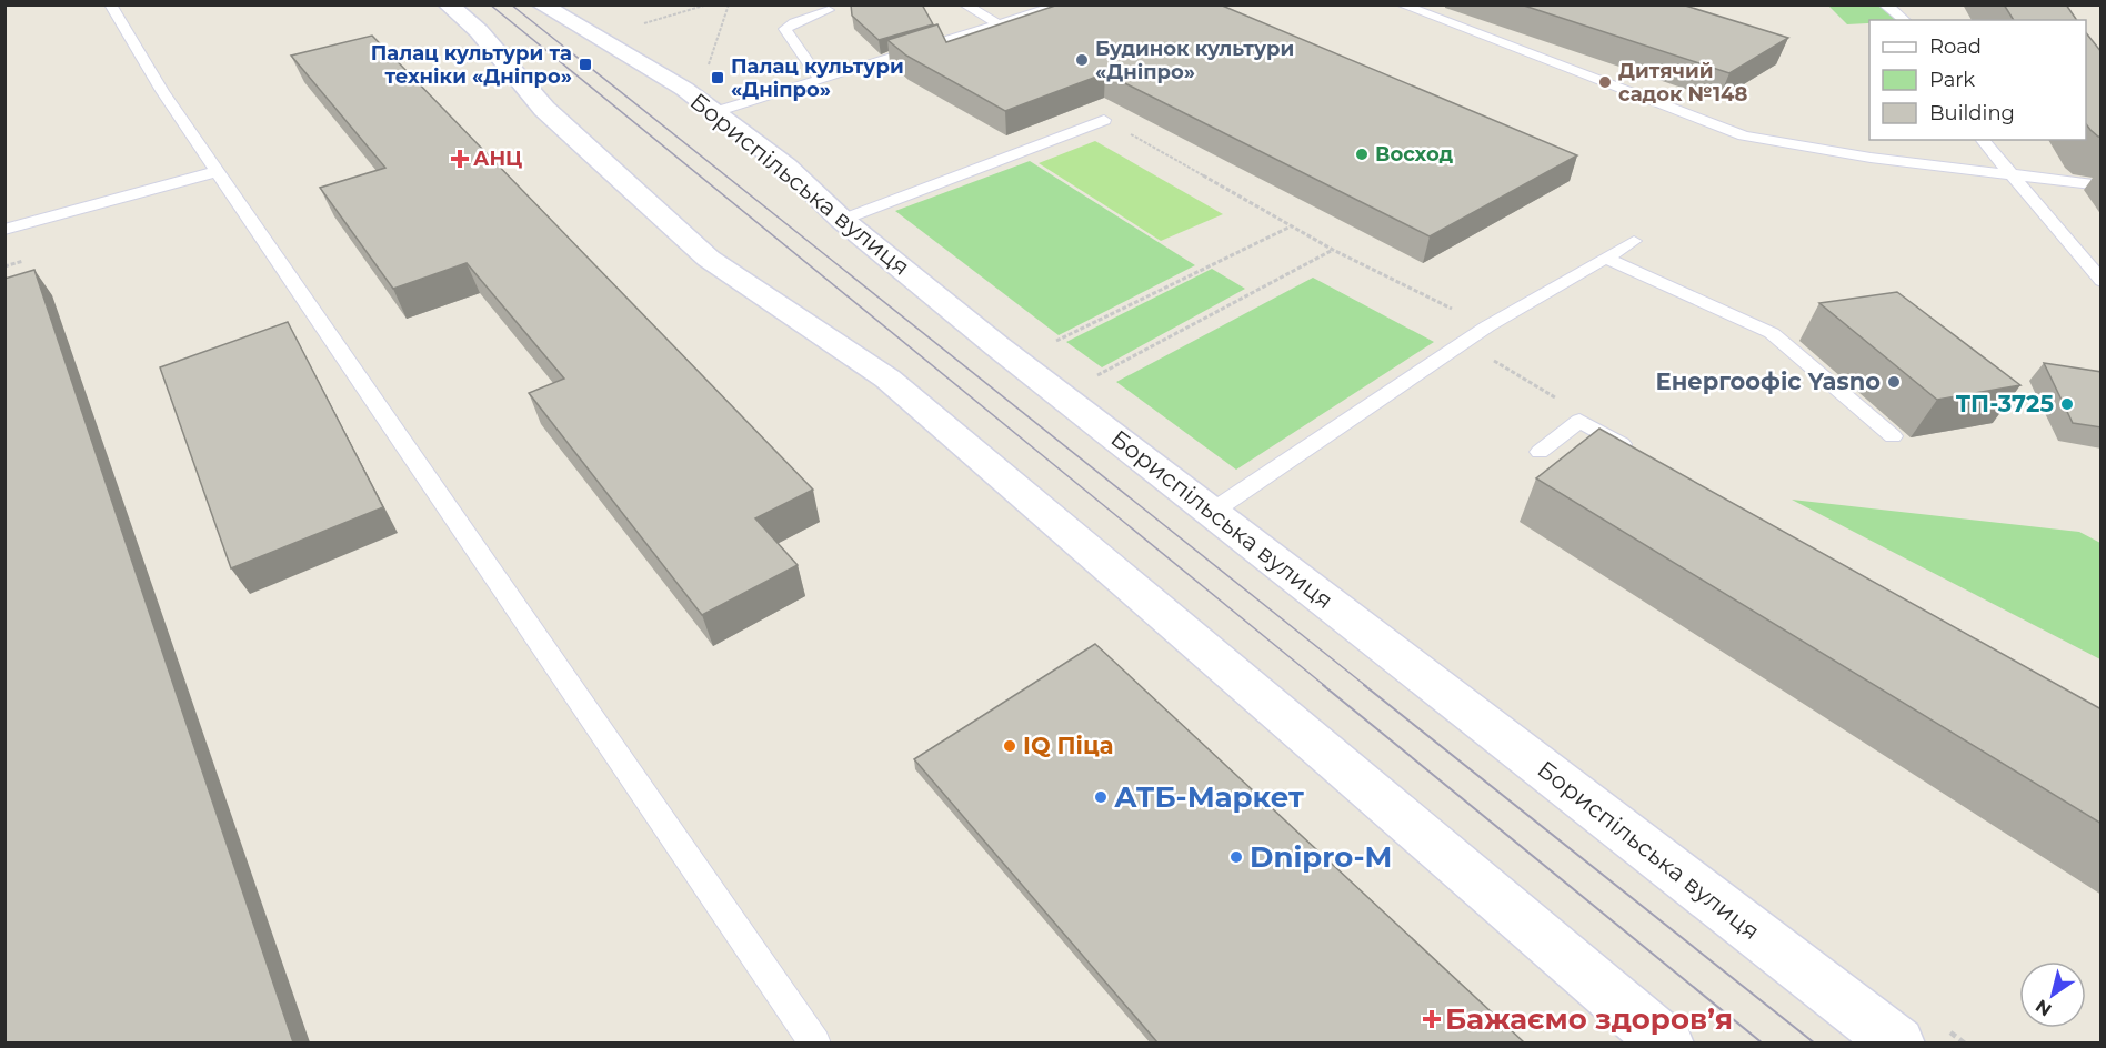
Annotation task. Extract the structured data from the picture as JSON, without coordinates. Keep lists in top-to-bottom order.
{
  "streets": {
    "main road": ["Бориспільська вулиця"]
  },
  "places": {
    "other": [
      "Будинок культури «Дніпро»",
      "Дитячий садок №148",
      "Восход",
      "Енергоофіс Yasno",
      "ТП-3725",
      "IQ Піца",
      "АТБ-Маркет",
      "Dnipro-M"
    ],
    "transit": ["Палац культури та техніки «Дніпро»", "Палац культури «Дніпро»"],
    "health": ["АНЦ", "Бажаємо здоровʼя"]
  },
  "legend": ["Road", "Park", "Building"],
  "north": "bottom left"
}
